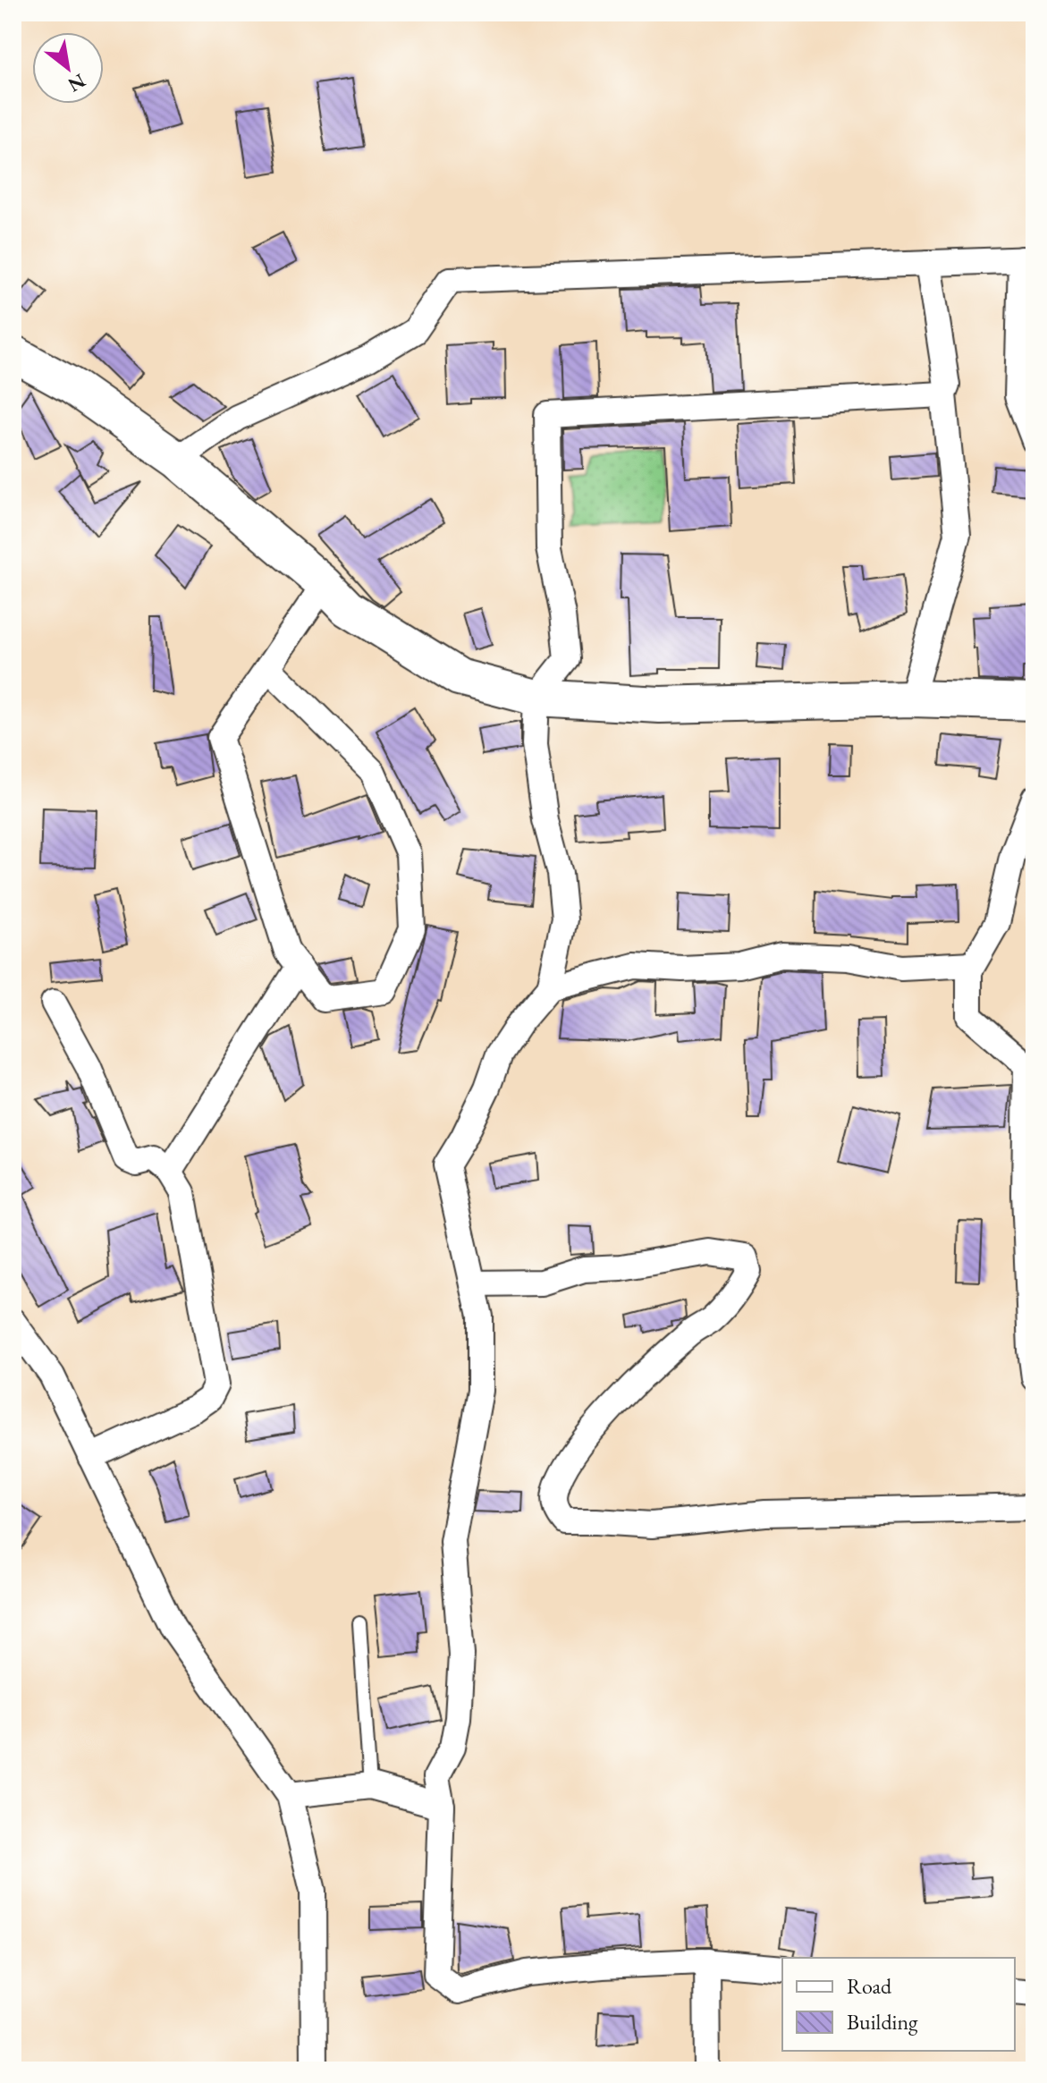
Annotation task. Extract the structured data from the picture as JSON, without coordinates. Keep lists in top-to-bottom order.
{
  "legend": ["Road", "Building"],
  "north": "bottom right"
}
